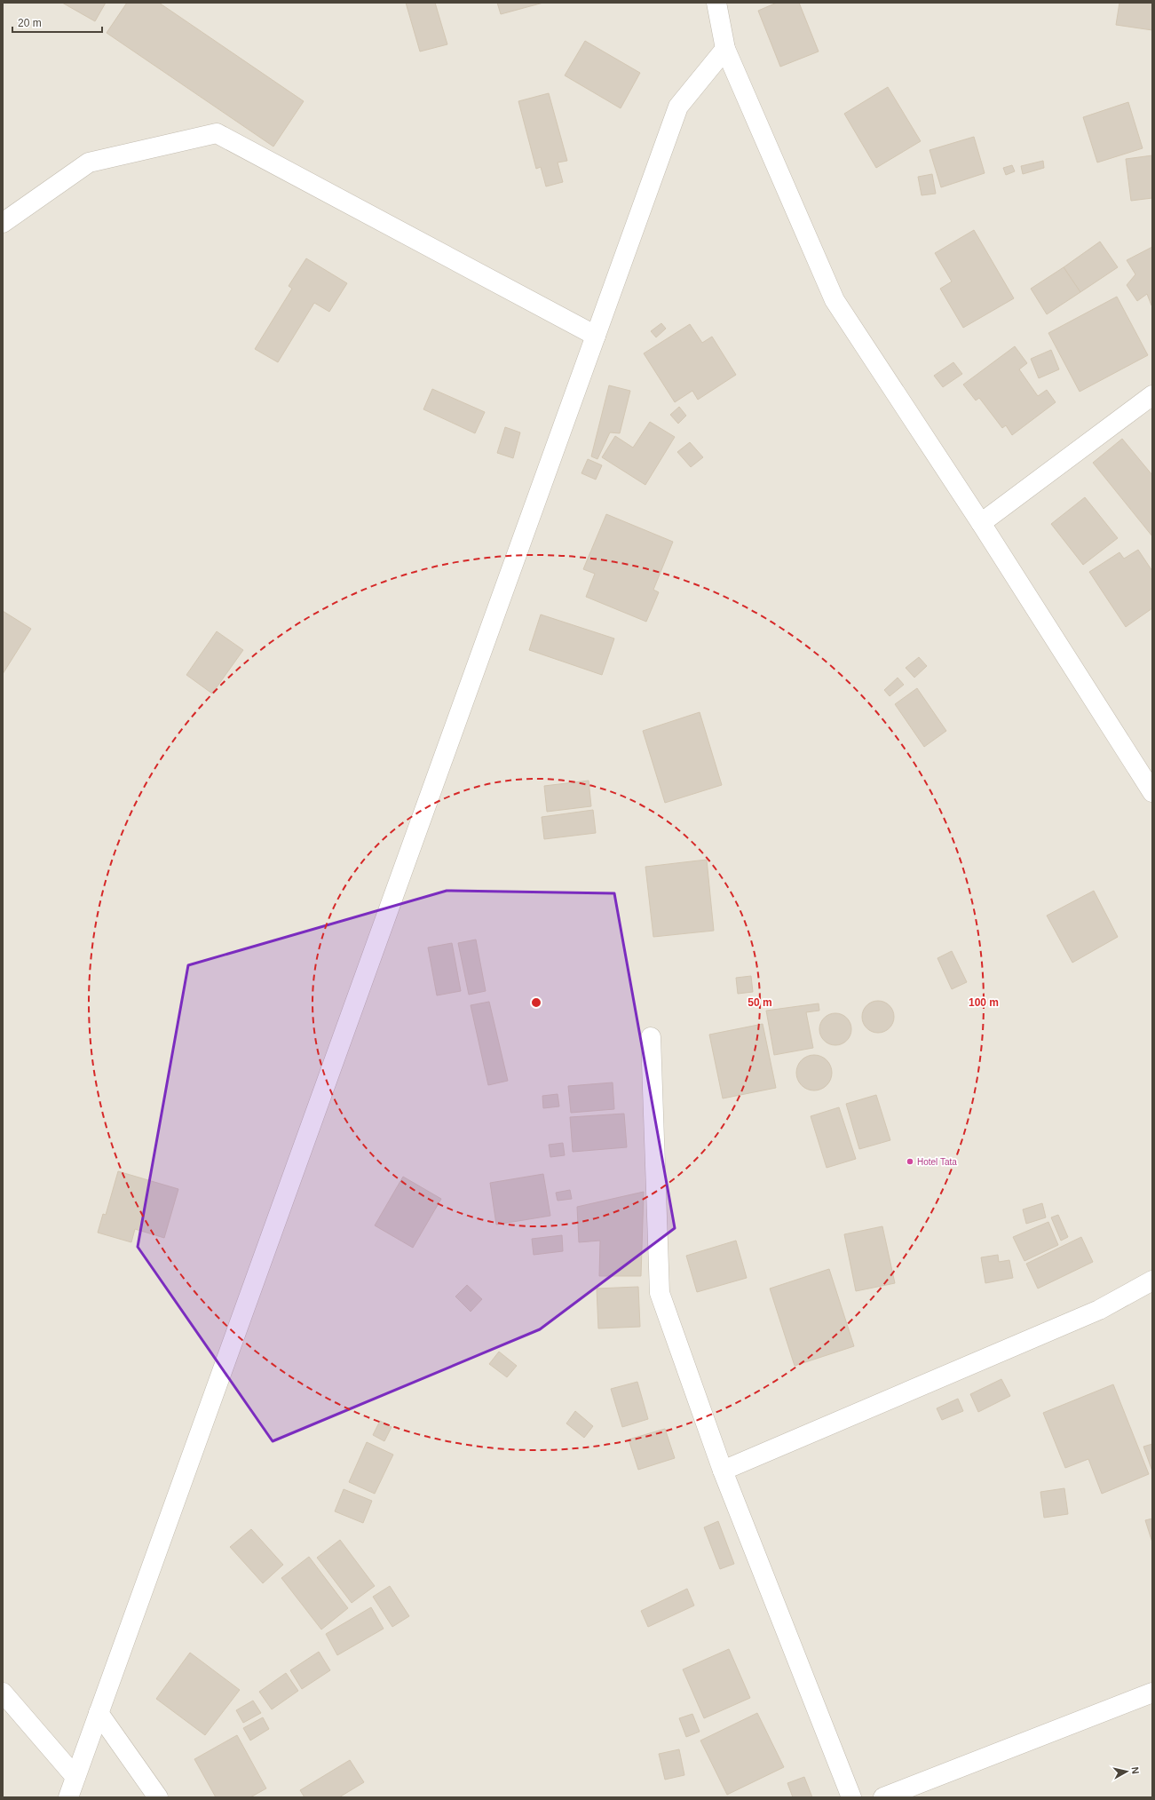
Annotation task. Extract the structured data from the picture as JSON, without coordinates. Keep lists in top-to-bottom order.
{
  "places": ["Hotel Tata"],
  "scale_bar": "20 m",
  "north": "right",
  "rings": ["50 m", "100 m"]
}
